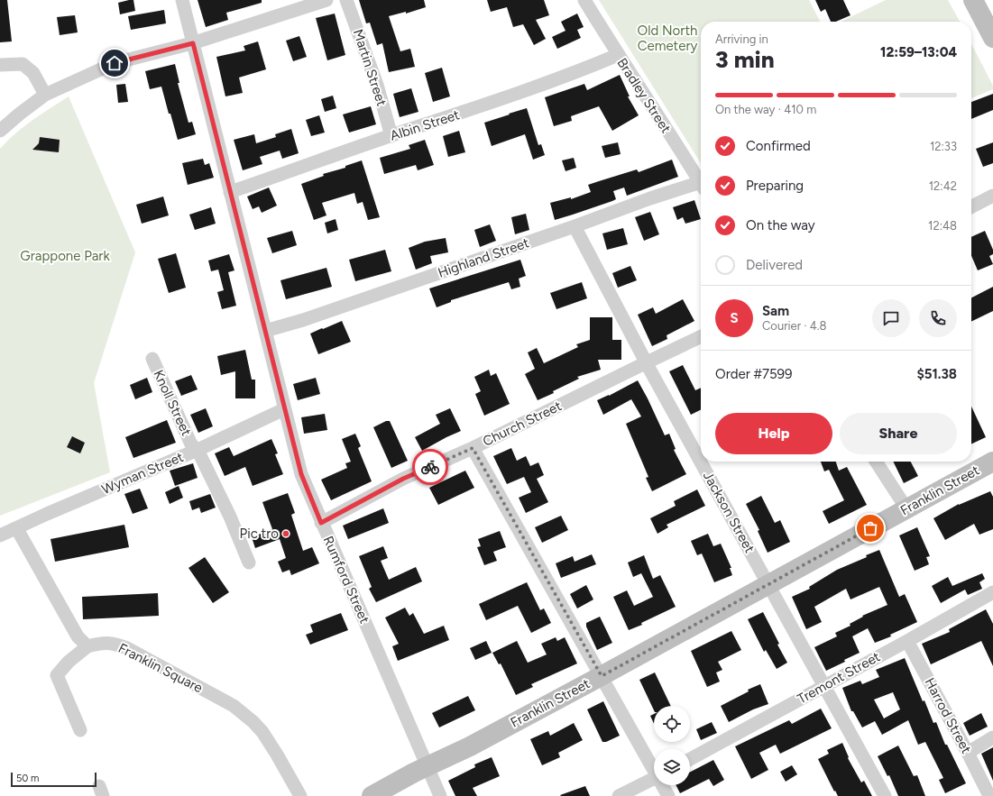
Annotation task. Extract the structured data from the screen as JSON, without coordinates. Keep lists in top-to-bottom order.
{
  "streets": {
    "street": [
      "Martin Street",
      "Bradley Street",
      "Albin Street",
      "Highland Street",
      "Knoll Street",
      "Church Street",
      "Wyman Street",
      "Franklin Street",
      "Jackson Street",
      "Rumford Street",
      "Franklin Square",
      "Tremont Street",
      "Harrod Street"
    ]
  },
  "crossings": [
    ["Martin Street", "Albin Street"],
    ["Bradley Street", "Albin Street"],
    ["Albin Street", "Rumford Street"],
    ["Highland Street", "Jackson Street"],
    ["Highland Street", "Rumford Street"],
    ["Knoll Street", "Wyman Street"],
    ["Church Street", "Jackson Street"],
    ["Church Street", "Rumford Street"],
    ["Wyman Street", "Rumford Street"],
    ["Franklin Street", "Jackson Street"],
    ["Franklin Street", "Rumford Street"],
    ["Jackson Street", "Tremont Street"],
    ["Tremont Street", "Harrod Street"]
  ],
  "parks": ["Old North Cemetery", "Grappone Park"],
  "places": ["Pic tro"],
  "scale_bar": "50 m",
  "page": {
    "heading": ["3 min", "Arriving in", "12:59–13:04"],
    "panel": [
      "Sam",
      "Courier · 4.8",
      "Order #7599",
      "$51.38"
    ],
    "bar": "On the way · 410 m",
    "list": [
      ["Confirmed", "12:33"],
      ["Preparing", "12:42"],
      ["On the way", "12:48"],
      "Delivered"
    ],
    "round": "S",
    "buttons": ["Help", "Share"],
    "scale": "50 m"
  }
}
